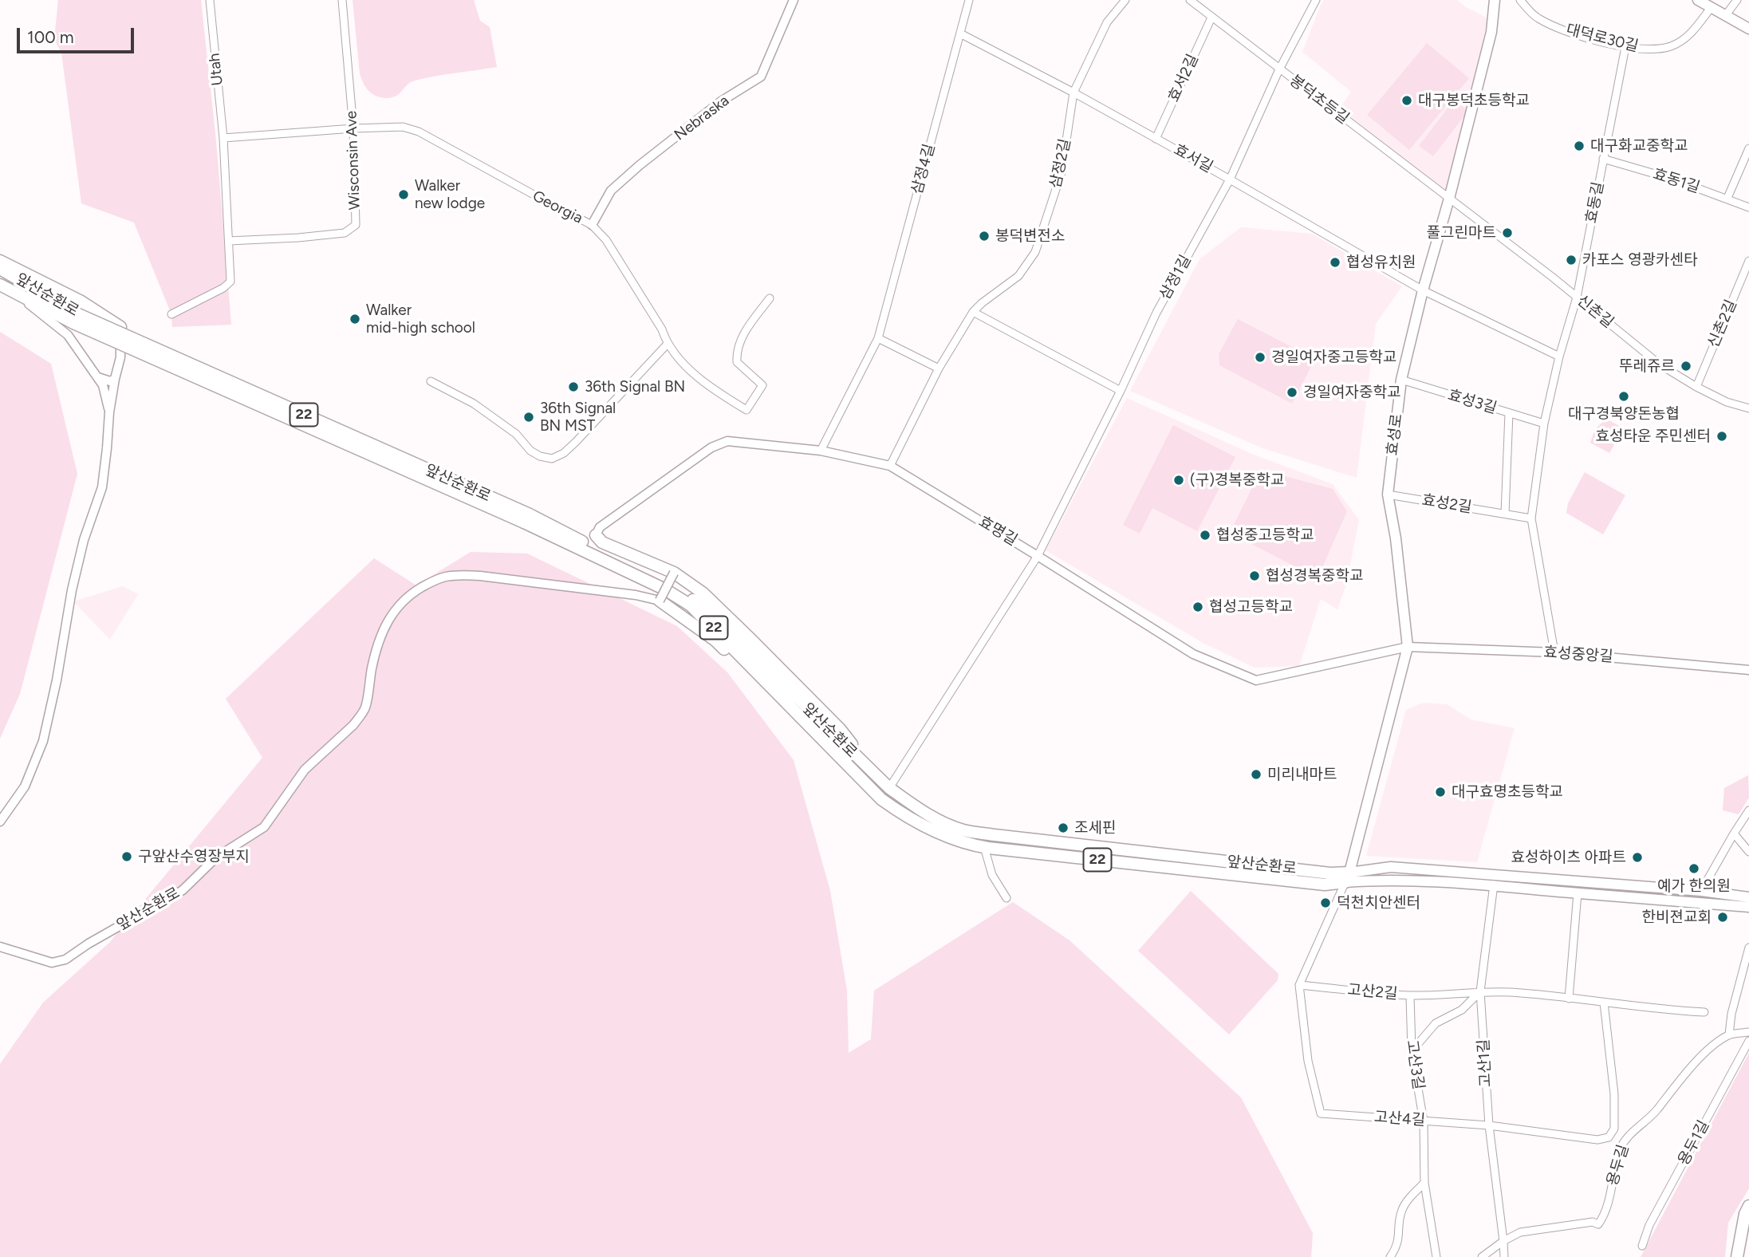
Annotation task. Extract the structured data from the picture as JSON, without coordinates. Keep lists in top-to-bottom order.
{
  "streets": {
    "highway": ["앞산순환로", "22"],
    "main road": ["효성로"],
    "street": [
      "대덕로30길",
      "Utah",
      "효서2길",
      "봉덕초등길",
      "Nebraska",
      "효서길",
      "Wisconsin Ave",
      "삼정2길",
      "삼정4길",
      "효동1길",
      "효동길",
      "Georgia",
      "삼정1길",
      "신촌길",
      "신촌2길",
      "효성3길",
      "효성2길",
      "효명길",
      "효성중앙길",
      "고산2길",
      "고산1길",
      "고산3길",
      "고산4길",
      "용두1길",
      "용두길"
    ]
  },
  "crossings": [
    ["대덕로30길", "효동길"],
    ["Utah", "Wisconsin Ave"],
    ["Utah", "Georgia"],
    ["효서2길", "봉덕초등길"],
    ["효서2길", "효서길"],
    ["봉덕초등길", "삼정1길"],
    ["봉덕초등길", "신촌길"],
    ["봉덕초등길", "효성로"],
    ["Nebraska", "Georgia"],
    ["효서길", "삼정2길"],
    ["효서길", "삼정4길"],
    ["효서길", "삼정1길"],
    ["효서길", "효성로"],
    ["Wisconsin Ave", "Georgia"],
    ["삼정2길", "효명길"],
    ["삼정4길", "효명길"],
    ["효동1길", "효동길"],
    ["효동길", "신촌길"],
    ["효동길", "효성3길"],
    ["효동길", "효성2길"],
    ["효동길", "효성중앙길"],
    ["삼정1길", "앞산순환로"],
    ["삼정1길", "효명길"],
    ["앞산순환로", "효성로"],
    ["앞산순환로", "고산1길"],
    ["신촌길", "신촌2길"],
    ["신촌길", "효성로"],
    ["효성3길", "효성로"],
    ["효성로", "효성2길"],
    ["효성로", "효명길"],
    ["효성로", "효성중앙길"],
    ["효명길", "효성중앙길"],
    ["고산2길", "고산1길"],
    ["고산2길", "고산3길"],
    ["고산2길", "고산4길"],
    ["고산1길", "고산4길"],
    ["고산1길", "용두길"],
    ["고산3길", "고산4길"]
  ],
  "places": [
    "대구봉덕초등학교",
    "대구화교중학교",
    "Walker new lodge",
    "풀그린마트",
    "봉덕변전소",
    "카포스 영광카센타",
    "협성유치원",
    "Walker mid-high school",
    "경일여자중고등학교",
    "뚜레쥬르",
    "36th Signal BN",
    "경일여자중학교",
    "대구경북양돈농협",
    "36th Signal BN MST",
    "효성타운 주민센터",
    "(구)경복중학교",
    "협성중고등학교",
    "협성경복중학교",
    "협성고등학교",
    "미리내마트",
    "대구효명초등학교",
    "조세핀",
    "구앞산수영장부지",
    "효성하이츠 아파트",
    "예가 한의원",
    "덕천치안센터",
    "한비젼교회"
  ],
  "scale_bar": "100 m"
}
